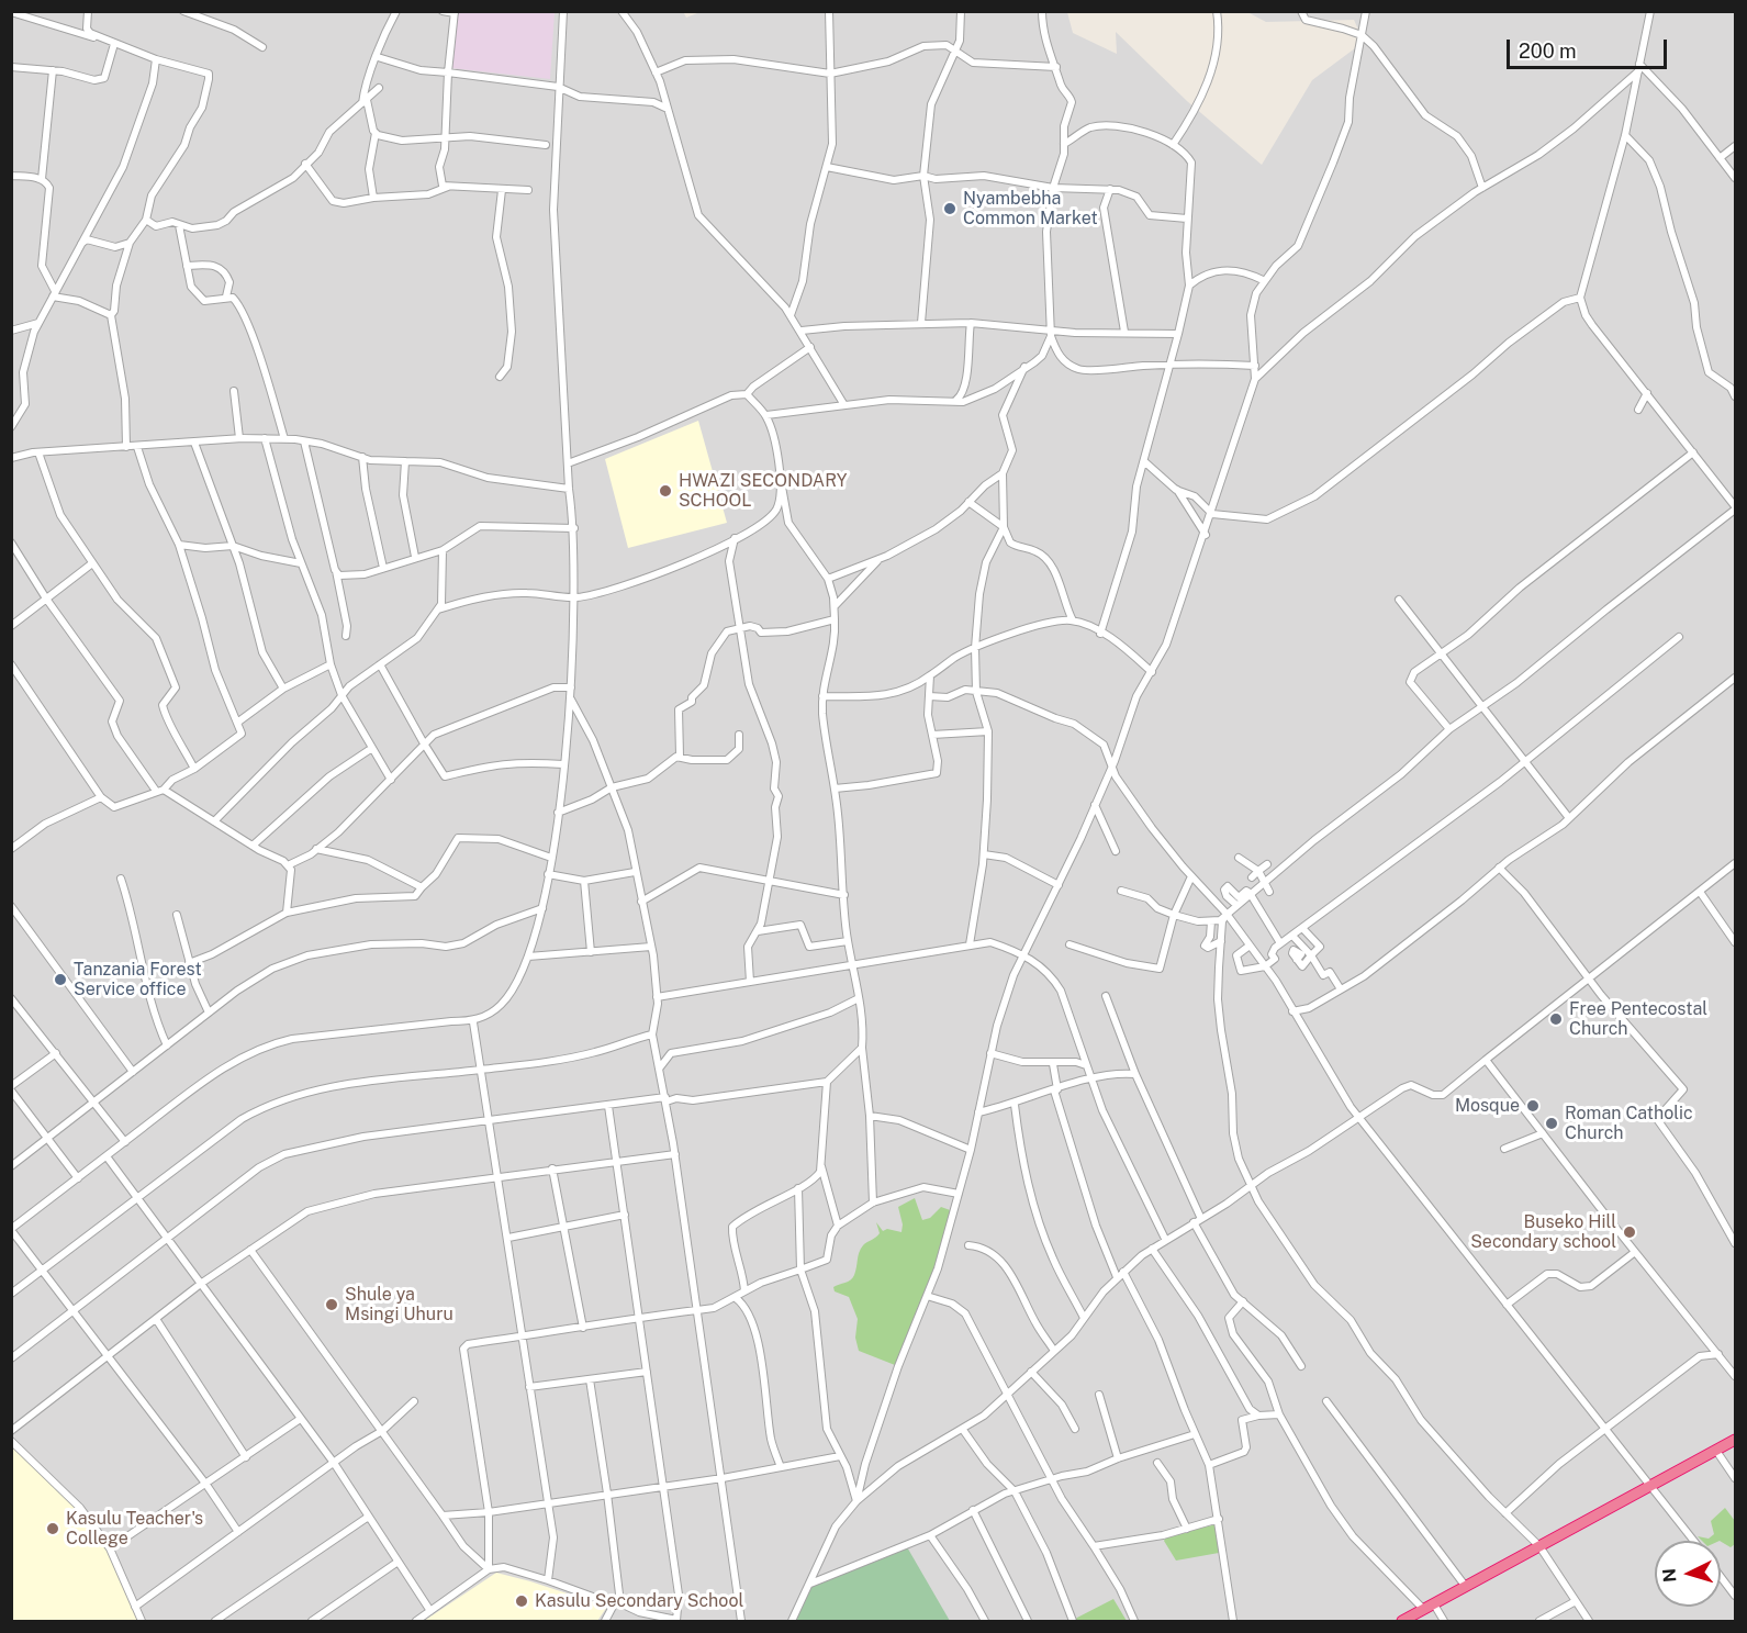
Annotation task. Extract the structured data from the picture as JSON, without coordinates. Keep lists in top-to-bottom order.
{
  "places": [
    "Nyambebha Common Market",
    "HWAZI SECONDARY SCHOOL",
    "Tanzania Forest Service office",
    "Free Pentecostal Church",
    "Mosque",
    "Roman Catholic Church",
    "Buseko Hill Secondary school",
    "Shule ya Msingi Uhuru",
    "Kasulu Teacher's College",
    "Kasulu Secondary School"
  ],
  "scale_bar": "200 m",
  "north": "left"
}
